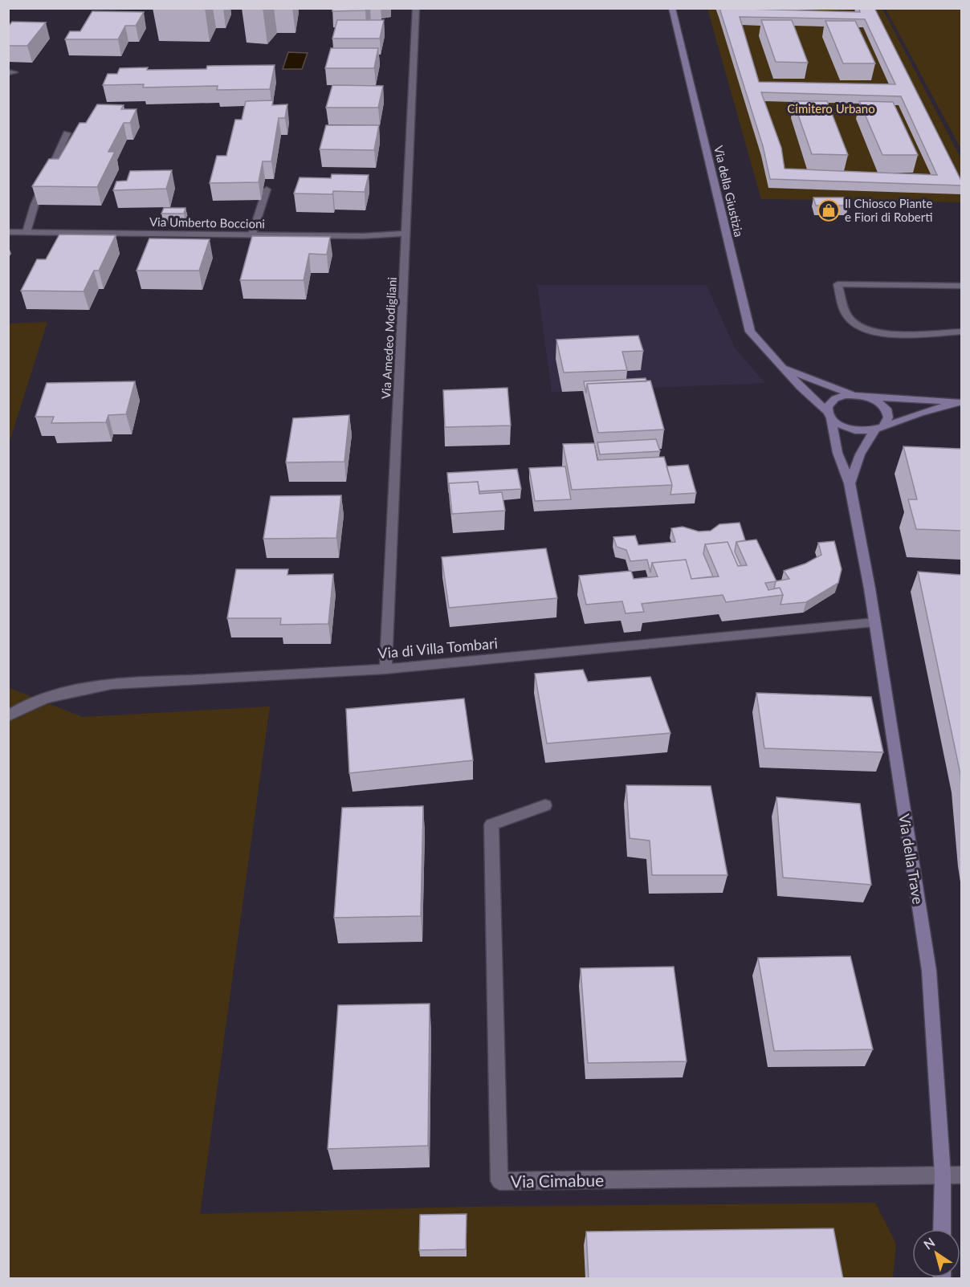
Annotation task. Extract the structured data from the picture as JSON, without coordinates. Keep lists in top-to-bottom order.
{
  "streets": {
    "street": [
      "Via della Giustizia",
      "Via Umberto Boccioni",
      "Via Amedeo Modigliani",
      "Via di Villa Tombari",
      "Via della Trave",
      "Via Cimabue"
    ]
  },
  "crossings": [
    ["Via della Giustizia", "Via della Trave"],
    ["Via Umberto Boccioni", "Via Amedeo Modigliani"],
    ["Via Amedeo Modigliani", "Via di Villa Tombari"],
    ["Via di Villa Tombari", "Via della Trave"],
    ["Via della Trave", "Via Cimabue"]
  ],
  "parks": ["Cimitero Urbano"],
  "places": {
    "shop": ["Il Chiosco Piante e Fiori di Roberti"]
  },
  "north": "top left"
}
